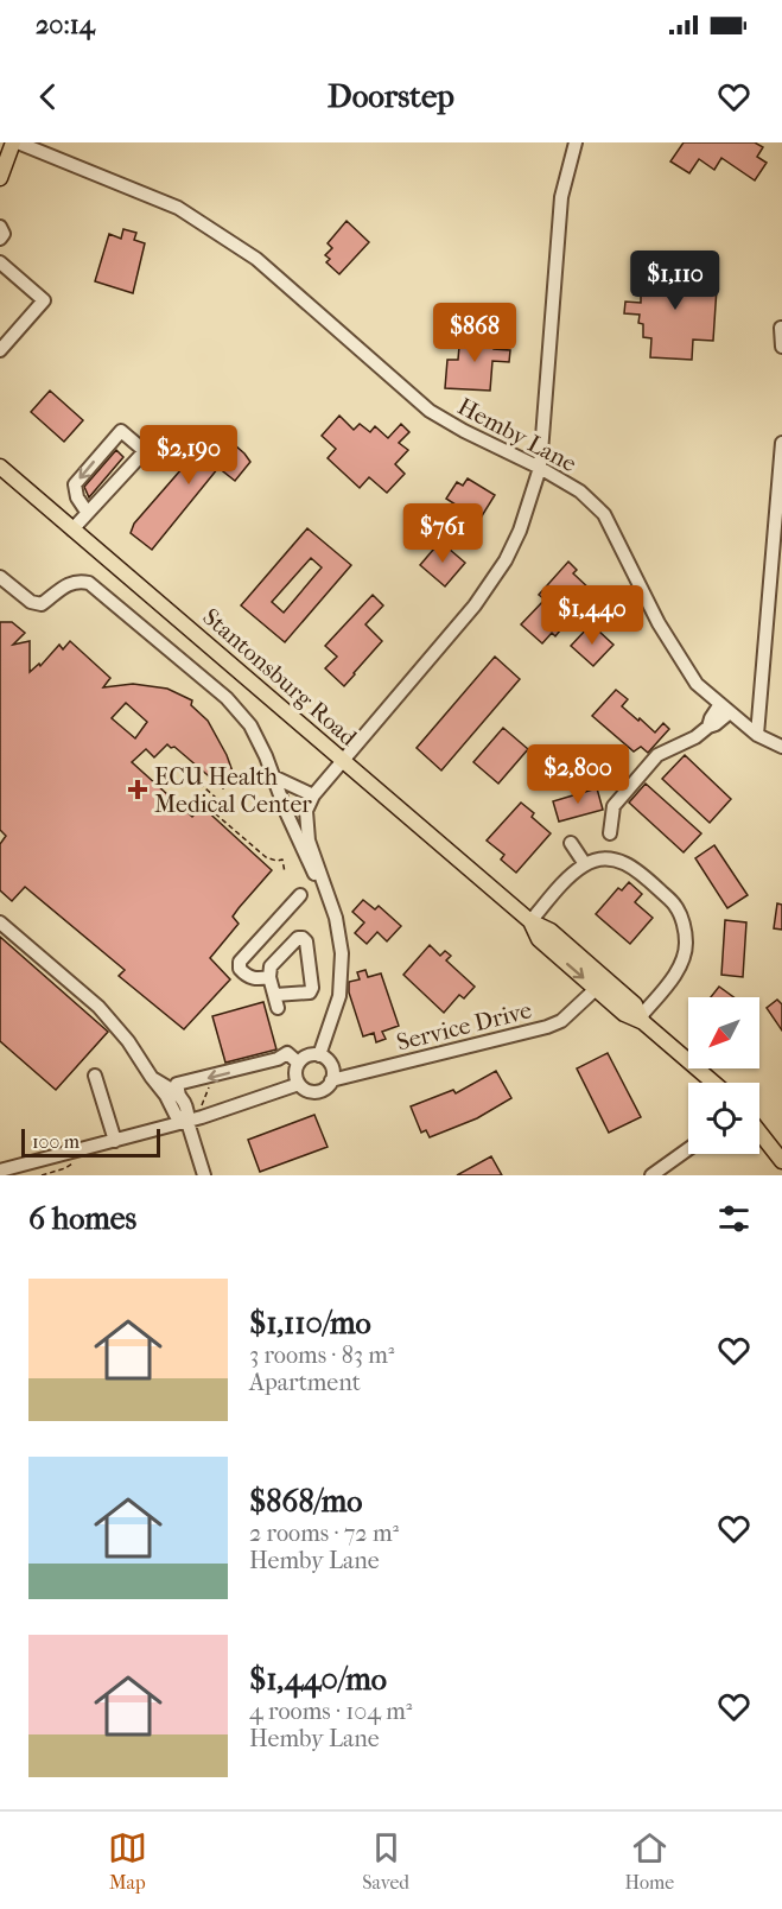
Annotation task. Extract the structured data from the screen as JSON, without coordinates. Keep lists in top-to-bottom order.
{
  "streets": {
    "main road": ["Stantonsburg Road"],
    "street": ["Hemby Lane", "Service Drive"]
  },
  "crossings": [
    ["Stantonsburg Road", "Service Drive"]
  ],
  "places": {
    "health": ["ECU Health Medical Center"]
  },
  "scale_bar": "100 m",
  "north": "bottom left",
  "page": {
    "status": "20:14",
    "header": "Doorstep",
    "price": [
      "$1,110",
      "$868",
      "$2,190",
      "$761",
      "$1,440",
      "$2,800"
    ],
    "scale": "100 m",
    "heading": "6 homes",
    "list": [
      {
        "name": "$1,110/mo",
        "note": "3 rooms · 83 m² · Apartment"
      },
      {
        "name": "$868/mo",
        "note": "2 rooms · 72 m² · Hemby Lane"
      },
      {
        "name": "$1,440/mo",
        "note": "4 rooms · 104 m² · Hemby Lane"
      }
    ],
    "tabs": ["Map", "Saved", "Home"]
  }
}
